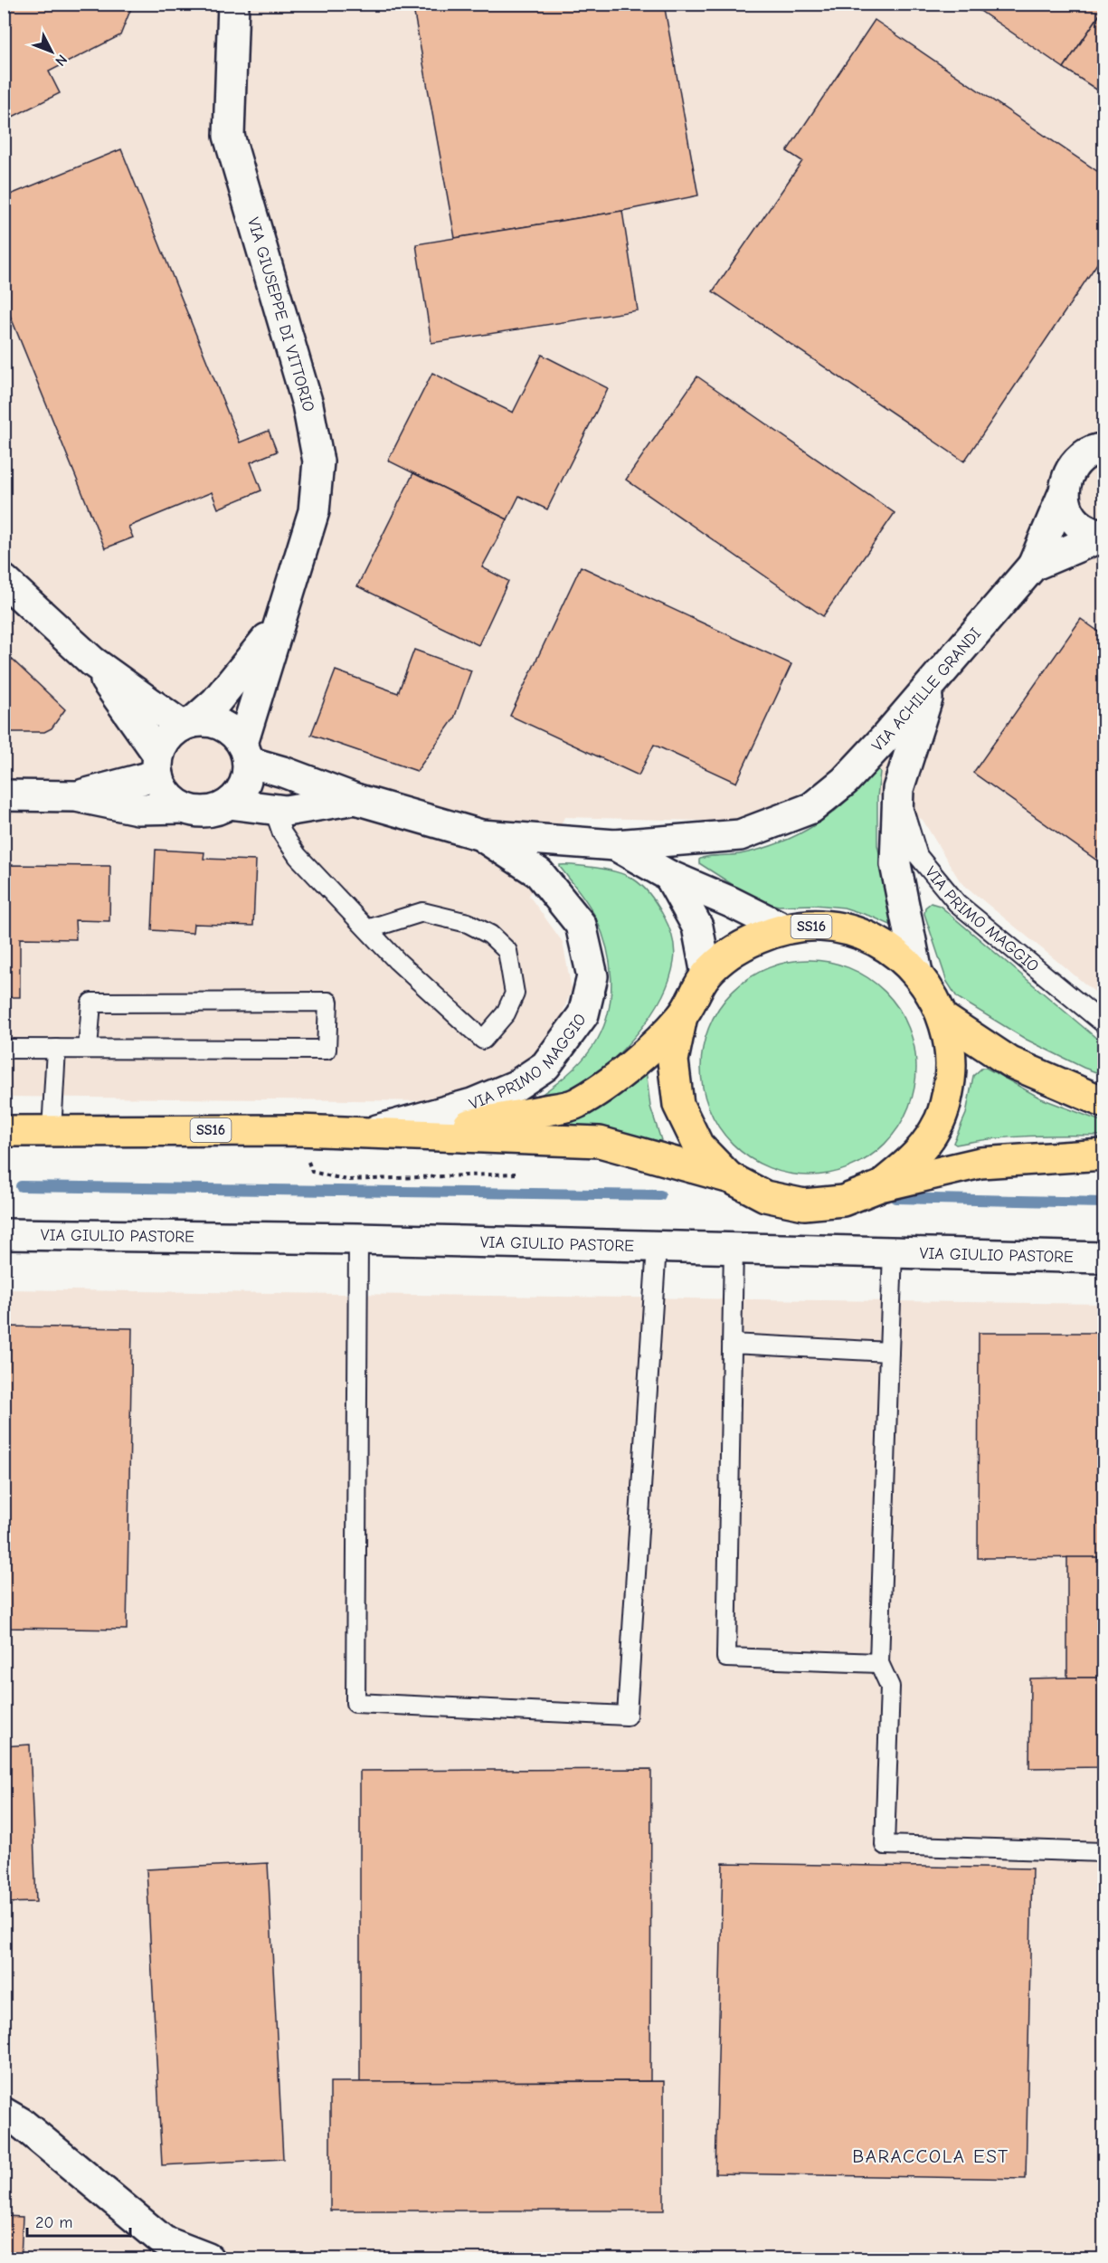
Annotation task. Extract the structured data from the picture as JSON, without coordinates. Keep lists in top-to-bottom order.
{
  "streets": {
    "main road": ["VIA PRIMO MAGGIO", "SS16"],
    "street": ["VIA GIUSEPPE DI VITTORIO", "VIA ACHILLE GRANDI", "VIA GIULIO PASTORE"]
  },
  "crossings": [
    ["VIA ACHILLE GRANDI", "VIA PRIMO MAGGIO"]
  ],
  "districts": ["BARACCOLA EST"],
  "scale_bar": "20 m",
  "north": "bottom right"
}
